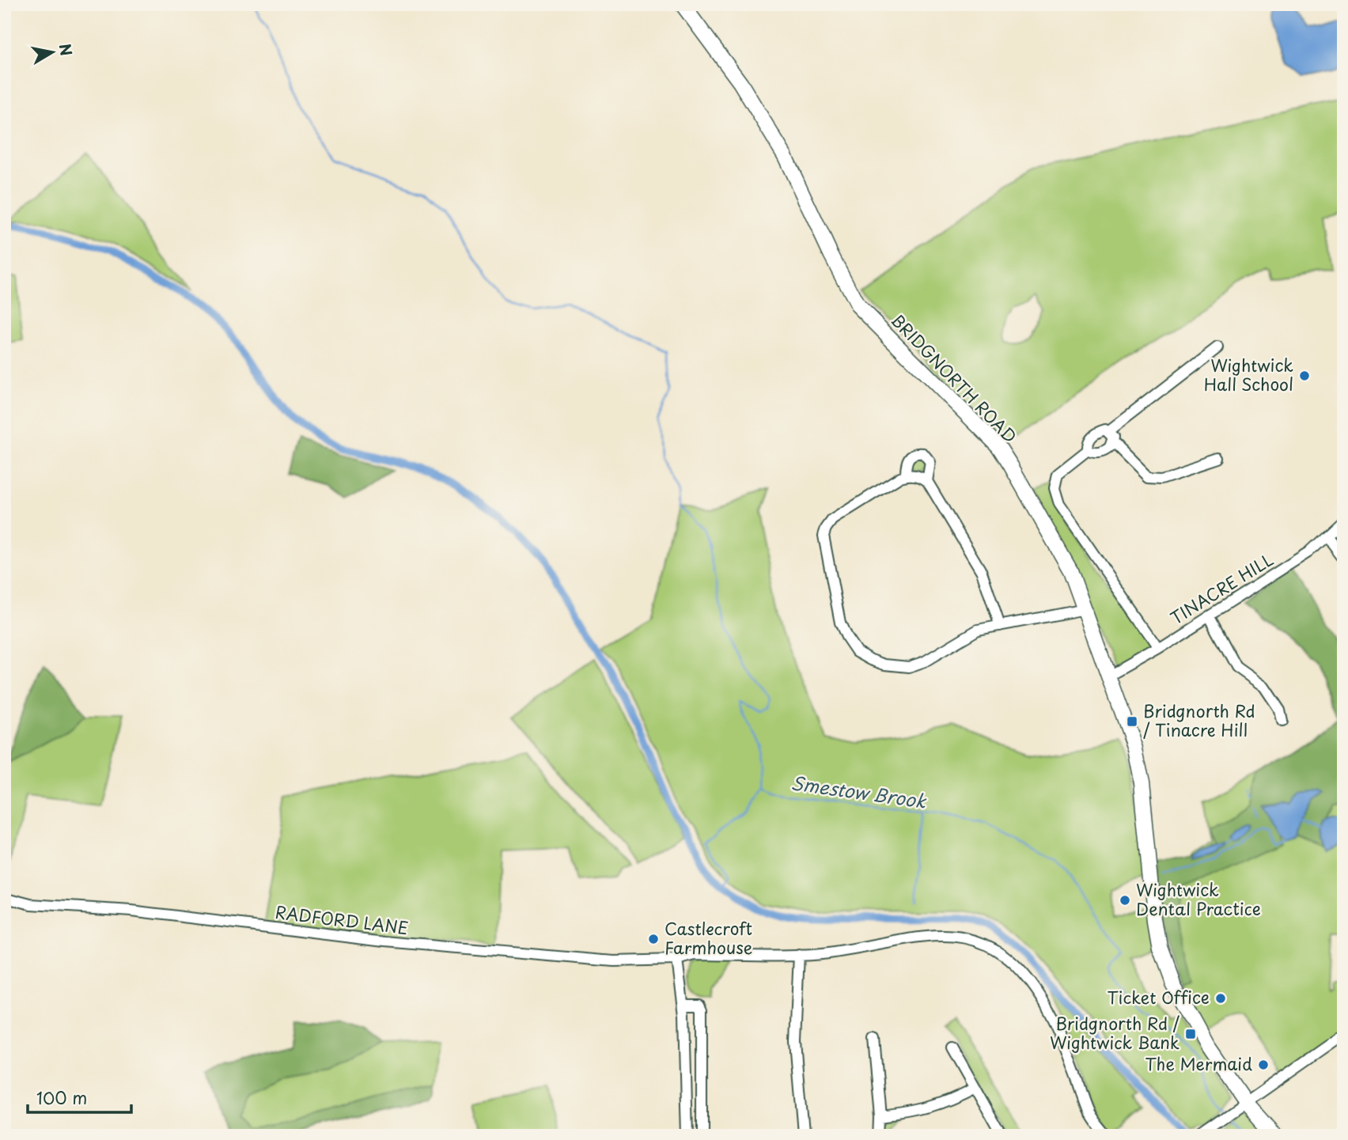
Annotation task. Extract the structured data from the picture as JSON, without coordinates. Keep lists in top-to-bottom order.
{
  "streets": {
    "highway": ["BRIDGNORTH ROAD"],
    "street": ["TINACRE HILL", "RADFORD LANE"]
  },
  "crossings": [
    ["BRIDGNORTH ROAD", "TINACRE HILL"]
  ],
  "water": ["Smestow Brook"],
  "places": {
    "other": [
      "Wightwick Hall School",
      "Wightwick Dental Practice",
      "Castlecroft Farmhouse",
      "Ticket Office",
      "The Mermaid"
    ],
    "transit": ["Bridgnorth Rd / Tinacre Hill", "Bridgnorth Rd / Wightwick Bank"]
  },
  "scale_bar": "100 m",
  "north": "right"
}
